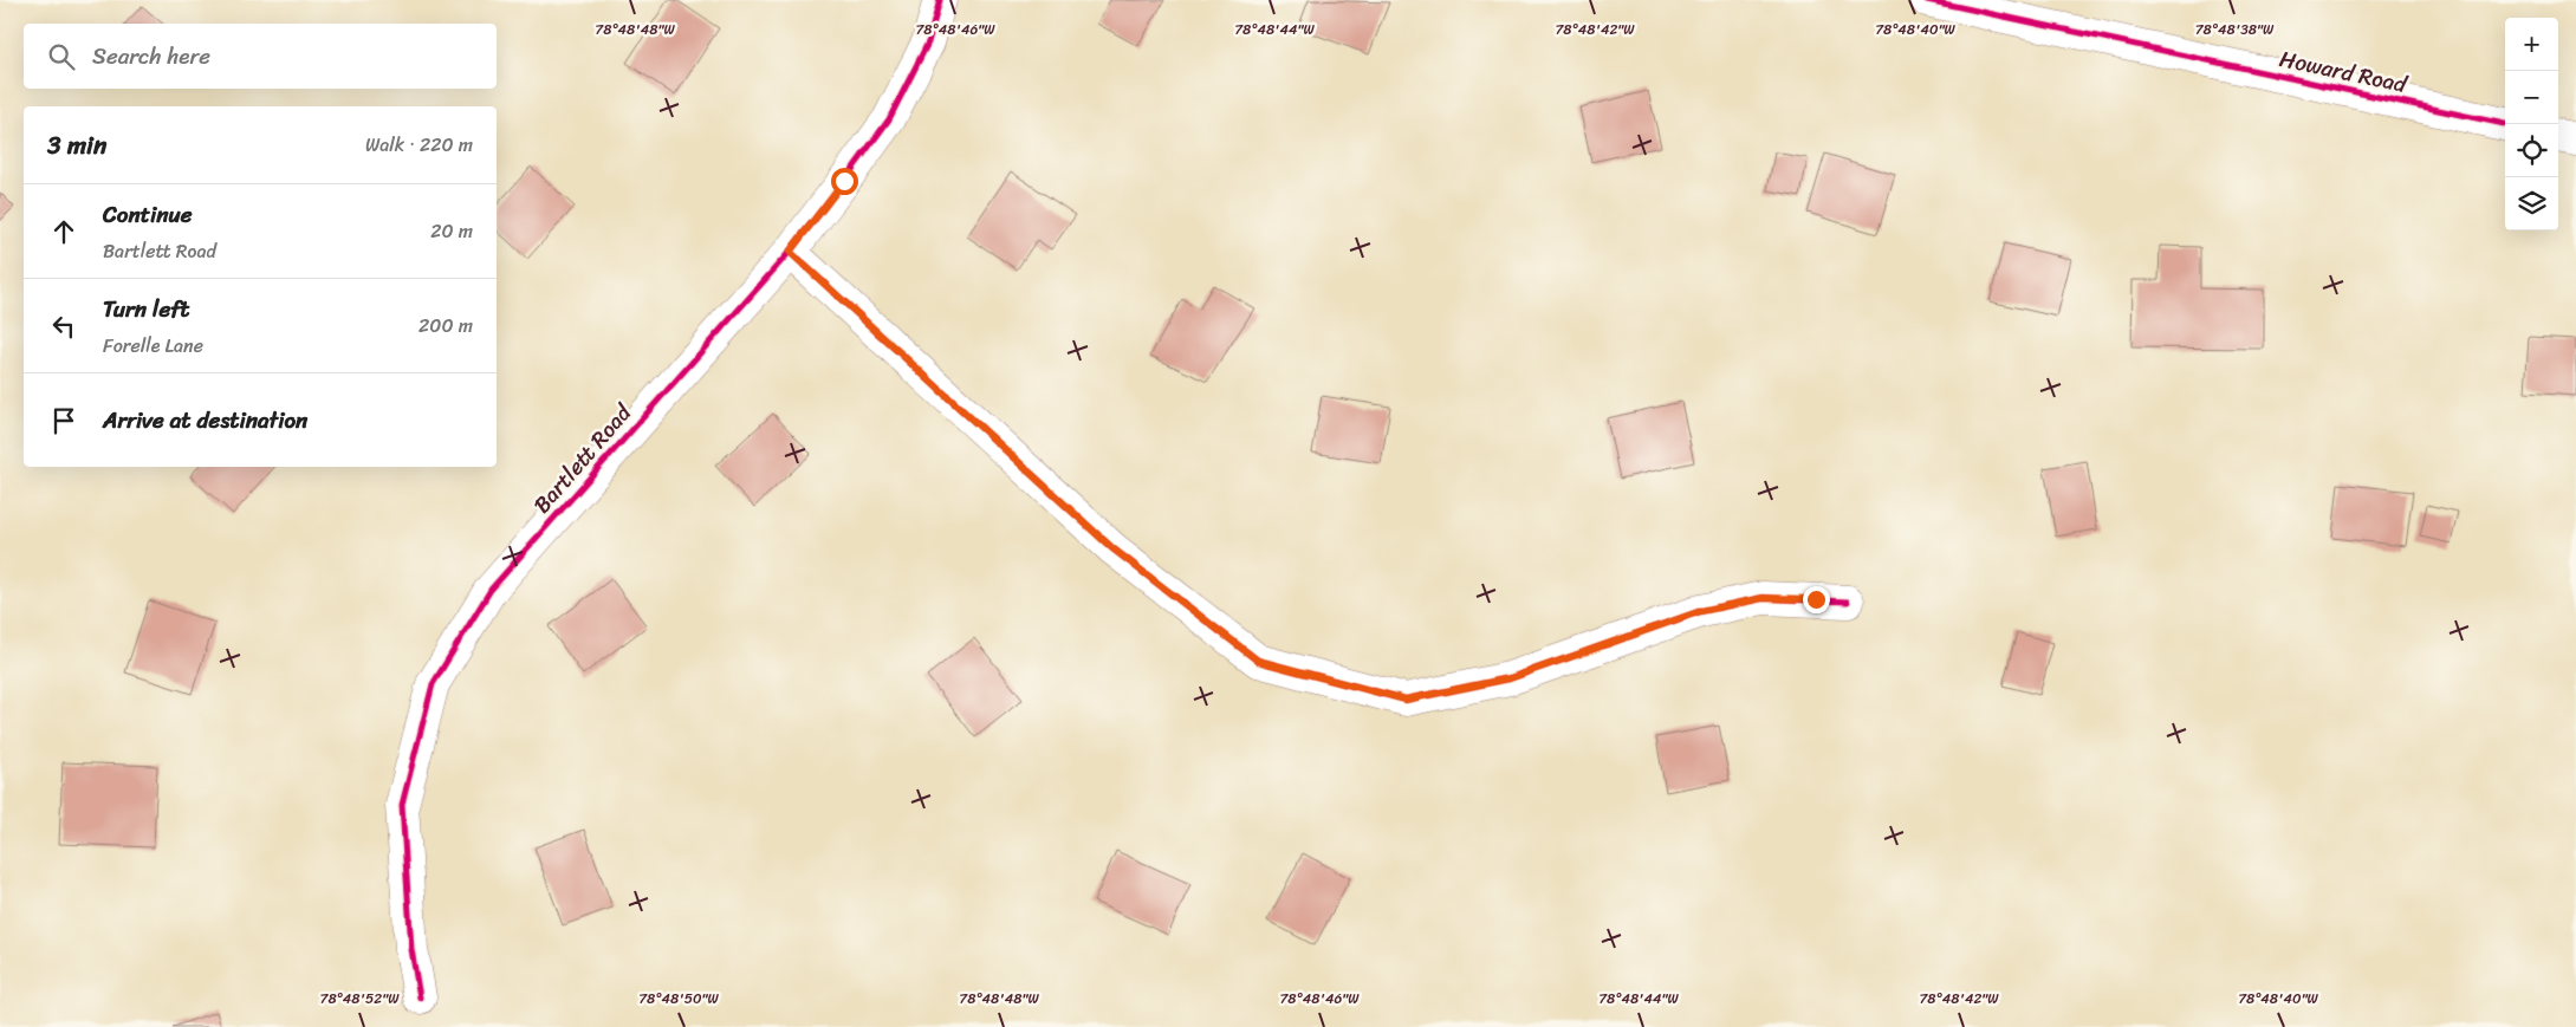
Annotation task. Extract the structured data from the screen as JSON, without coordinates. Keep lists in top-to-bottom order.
{
  "streets": {
    "street": ["Howard Road", "Bartlett Road"]
  },
  "page": {
    "map_buttons": ["+", "−"],
    "search": "Search here",
    "heading": ["3 min", "Walk · 220 m"],
    "list": [
      ["Continue", "Bartlett Road", "20 m"],
      ["Turn left", "Forelle Lane", "200 m"],
      "Arrive at destination"
    ]
  },
  "coordinates": [
    "78°48'38\"W",
    "78°48'48\"W",
    "78°48'46\"W",
    "78°48'44\"W",
    "78°48'42\"W",
    "78°48'40\"W",
    "78°48'52\"W",
    "78°48'50\"W"
  ]
}
